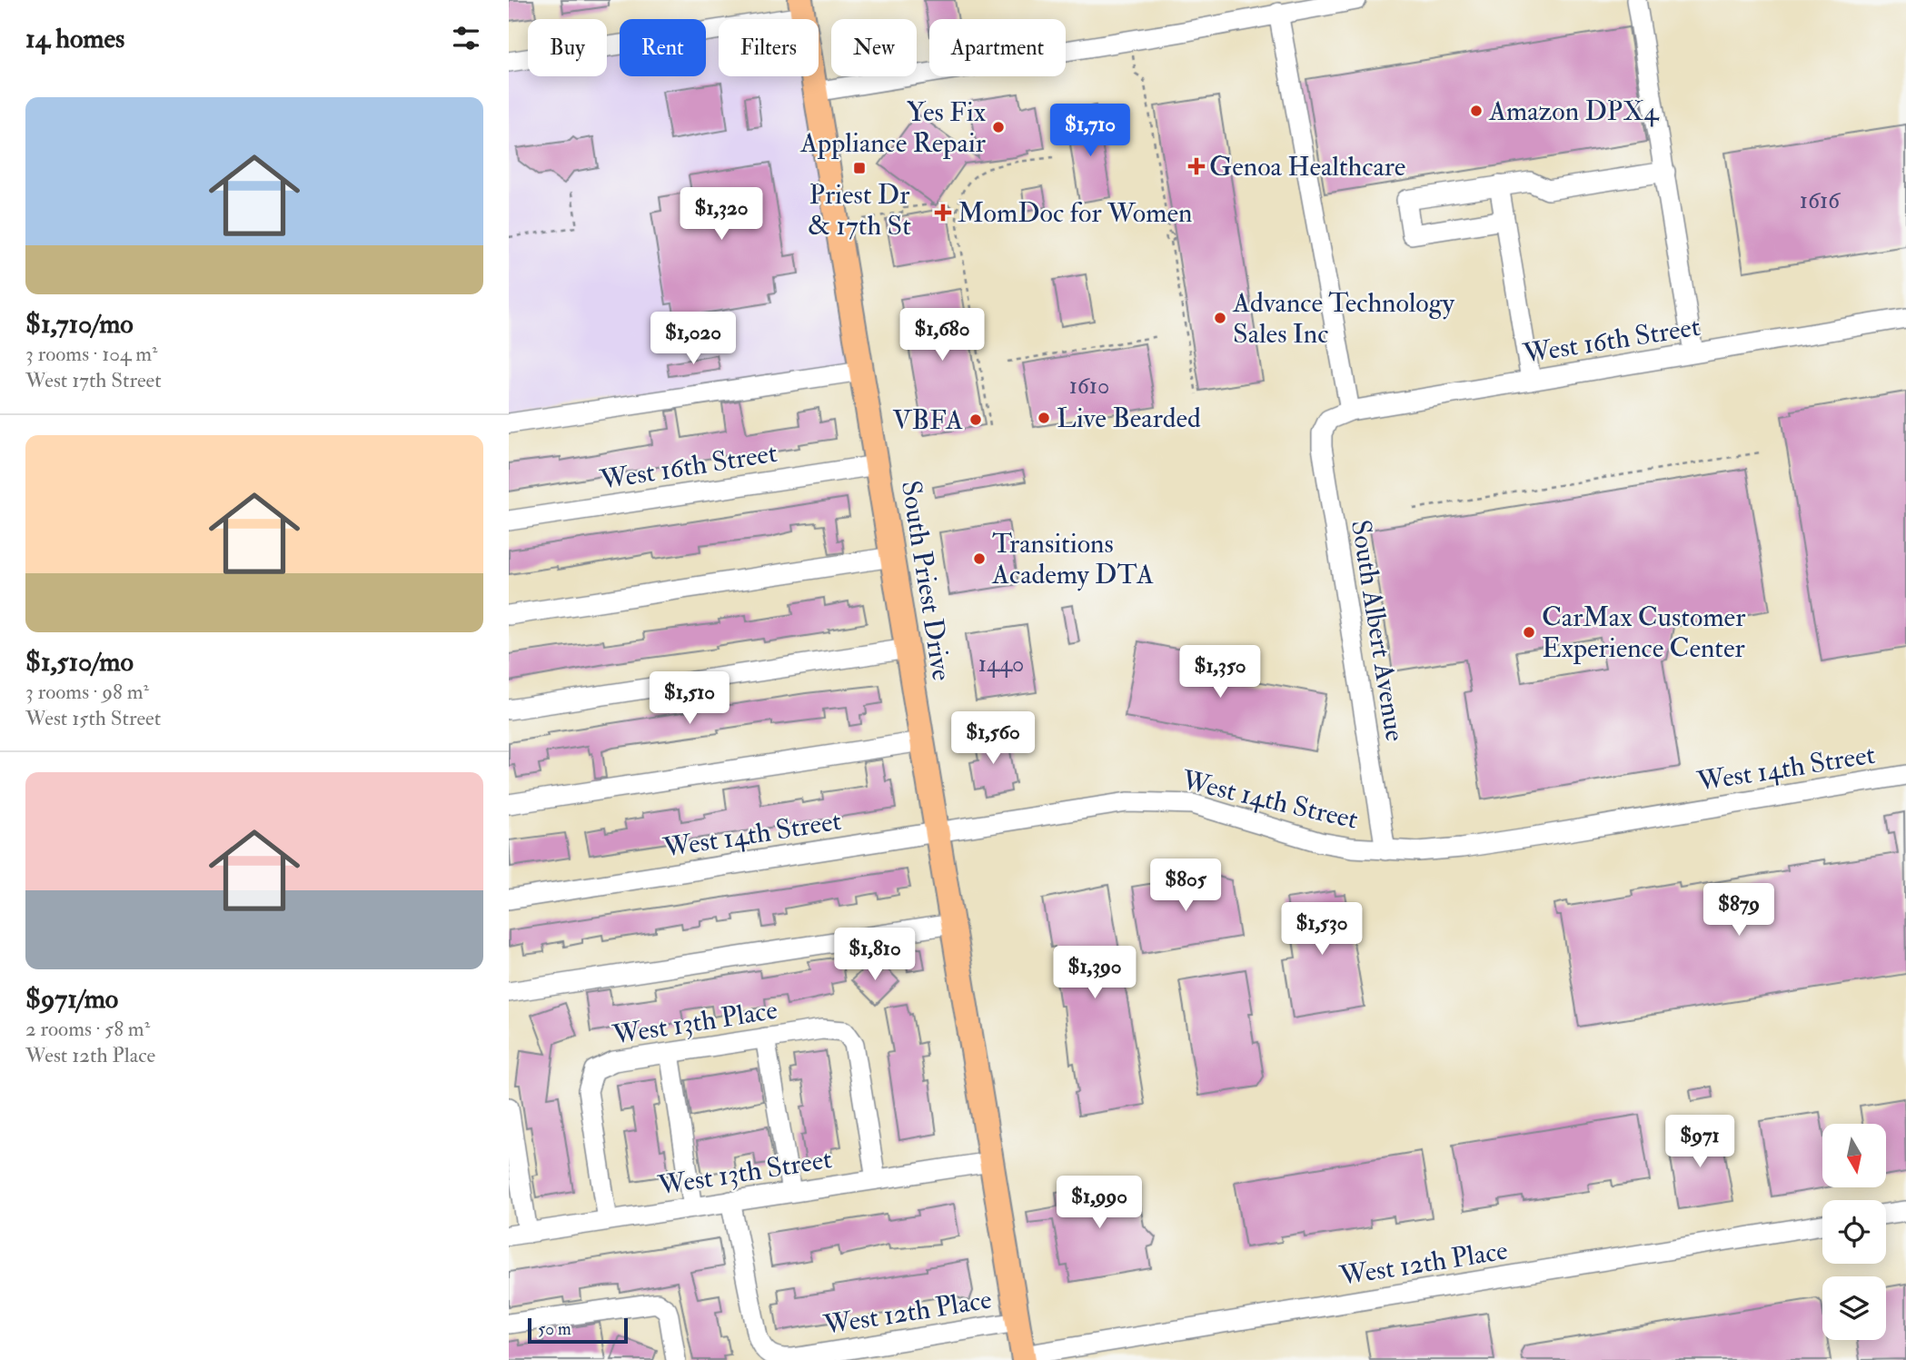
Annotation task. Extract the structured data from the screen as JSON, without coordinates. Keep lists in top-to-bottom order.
{
  "streets": {
    "main road": ["South Priest Drive"],
    "street": [
      "West 16th Street",
      "South Albert Avenue",
      "West 14th Street",
      "West 13th Place",
      "West 13th Street",
      "West 12th Place"
    ]
  },
  "crossings": [
    ["West 16th Street", "South Priest Drive"],
    ["West 16th Street", "South Albert Avenue"],
    ["South Priest Drive", "West 14th Street"],
    ["South Priest Drive", "West 13th Street"],
    ["South Priest Drive", "West 12th Place"],
    ["South Albert Avenue", "West 14th Street"],
    ["West 13th Place", "West 13th Street"],
    ["West 13th Street", "West 12th Place"]
  ],
  "places": {
    "other": [
      "Amazon DPX4",
      "Yes Fix Appliance Repair",
      "Advance Technology Sales Inc",
      "Live Bearded",
      "VBFA",
      "Transitions Academy DTA",
      "CarMax Customer Experience Center"
    ],
    "health": ["Genoa Healthcare", "MomDoc for Women"],
    "transit": ["Priest Dr & 17th St"]
  },
  "house_numbers": ["1616", "1610", "1440"],
  "scale_bar": "50 m",
  "north": "bottom",
  "page": {
    "heading": "14 homes",
    "chip": [
      "Buy",
      "Rent",
      "Filters",
      "New",
      "Apartment"
    ],
    "list": [
      {
        "name": "$1,710/mo",
        "note": "3 rooms · 104 m² · West 17th Street"
      },
      {
        "name": "$1,510/mo",
        "note": "3 rooms · 98 m² · West 15th Street"
      },
      {
        "name": "$971/mo",
        "note": "2 rooms · 58 m² · West 12th Place"
      }
    ],
    "price": [
      "$1,710",
      "$1,320",
      "$1,680",
      "$1,020",
      "$1,350",
      "$1,510",
      "$1,560",
      "$805",
      "$879",
      "$1,530",
      "$1,810",
      "$1,390",
      "$971",
      "$1,990"
    ],
    "scale": "50 m"
  }
}
